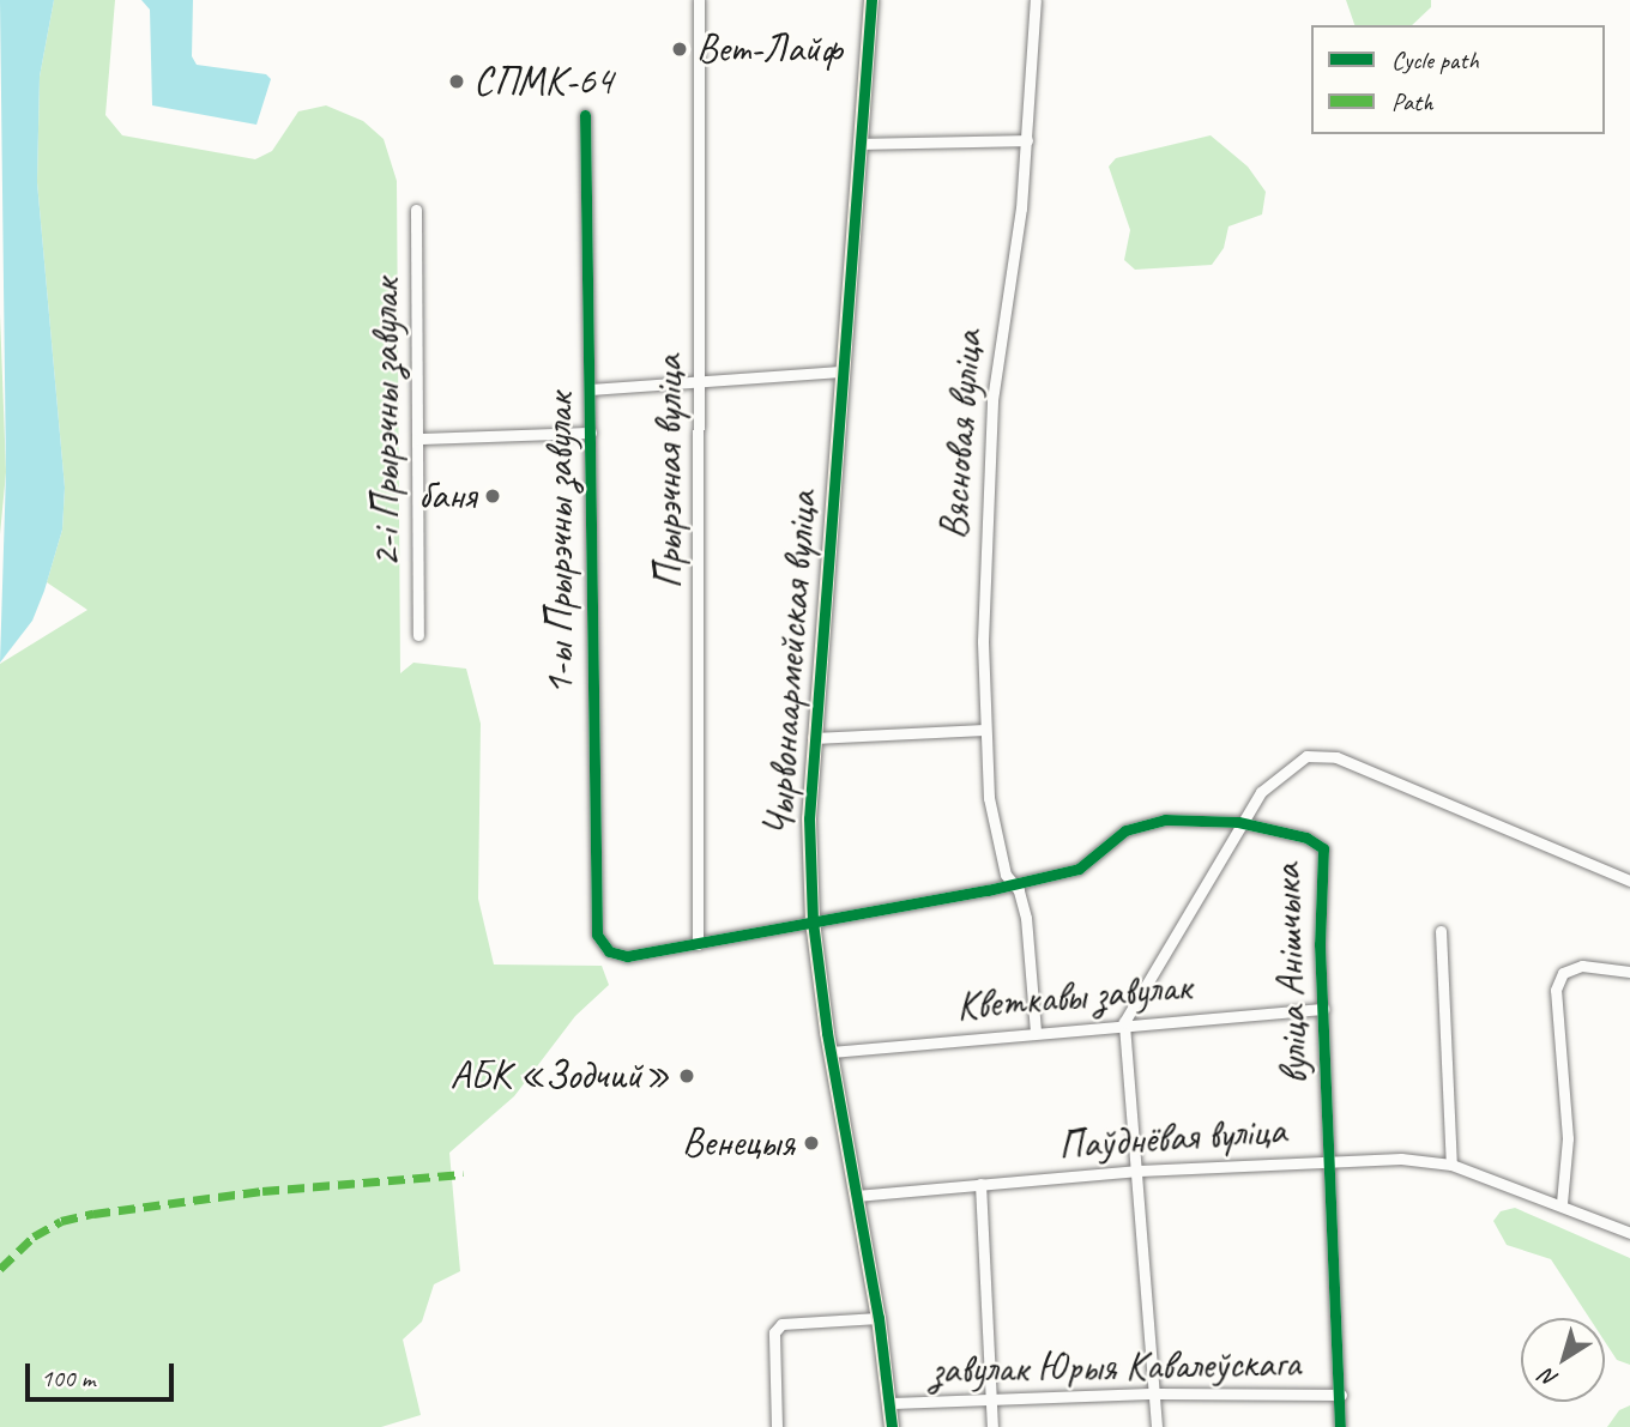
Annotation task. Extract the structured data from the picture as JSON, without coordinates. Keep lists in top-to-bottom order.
{
  "streets": {
    "highway": ["Чырвонаармейская вуліца"],
    "street": [
      "2-і Прырэчны завулак",
      "Вясновая вуліца",
      "Прырэчная вуліца",
      "1-ы Прырэчны завулак",
      "вуліца Анішчыка",
      "Кветкавы завулак",
      "Паўднёвая вуліца",
      "завулак Юрыя Кавалеўскага"
    ]
  },
  "crossings": [
    ["Вясновая вуліца", "вуліца Анішчыка"],
    ["Вясновая вуліца", "Кветкавы завулак"],
    ["Прырэчная вуліца", "вуліца Анішчыка"],
    ["1-ы Прырэчны завулак", "вуліца Анішчыка"],
    ["Чырвонаармейская вуліца", "вуліца Анішчыка"],
    ["Чырвонаармейская вуліца", "Кветкавы завулак"],
    ["Чырвонаармейская вуліца", "Паўднёвая вуліца"],
    ["Чырвонаармейская вуліца", "завулак Юрыя Кавалеўскага"],
    ["вуліца Анішчыка", "Кветкавы завулак"],
    ["вуліца Анішчыка", "Паўднёвая вуліца"],
    ["вуліца Анішчыка", "завулак Юрыя Кавалеўскага"]
  ],
  "places": [
    "Вет-Лайф",
    "СПМК-64",
    "баня",
    "АБК «Зодчий»",
    "Венецыя"
  ],
  "legend": ["Cycle path", "Path"],
  "scale_bar": "100 m",
  "north": "bottom left"
}
